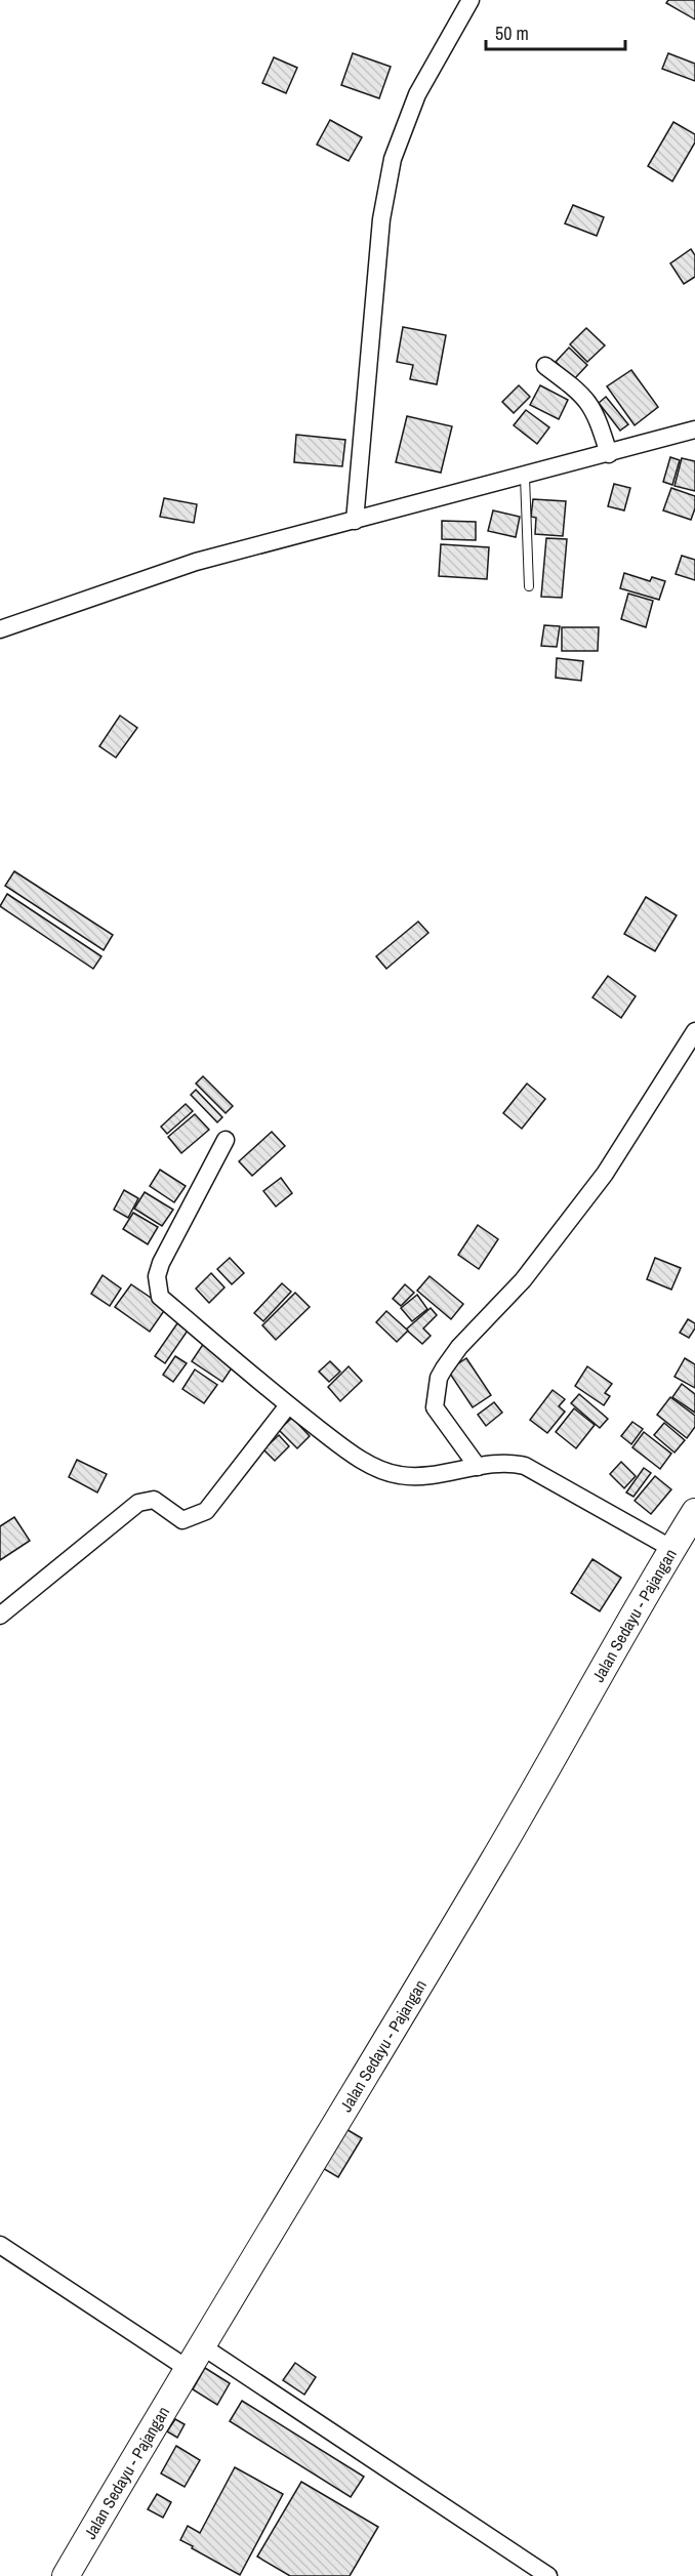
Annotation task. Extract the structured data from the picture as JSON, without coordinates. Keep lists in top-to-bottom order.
{
  "streets": {
    "main road": ["Jalan Sedayu - Pajangan"]
  },
  "scale_bar": "50 m"
}
